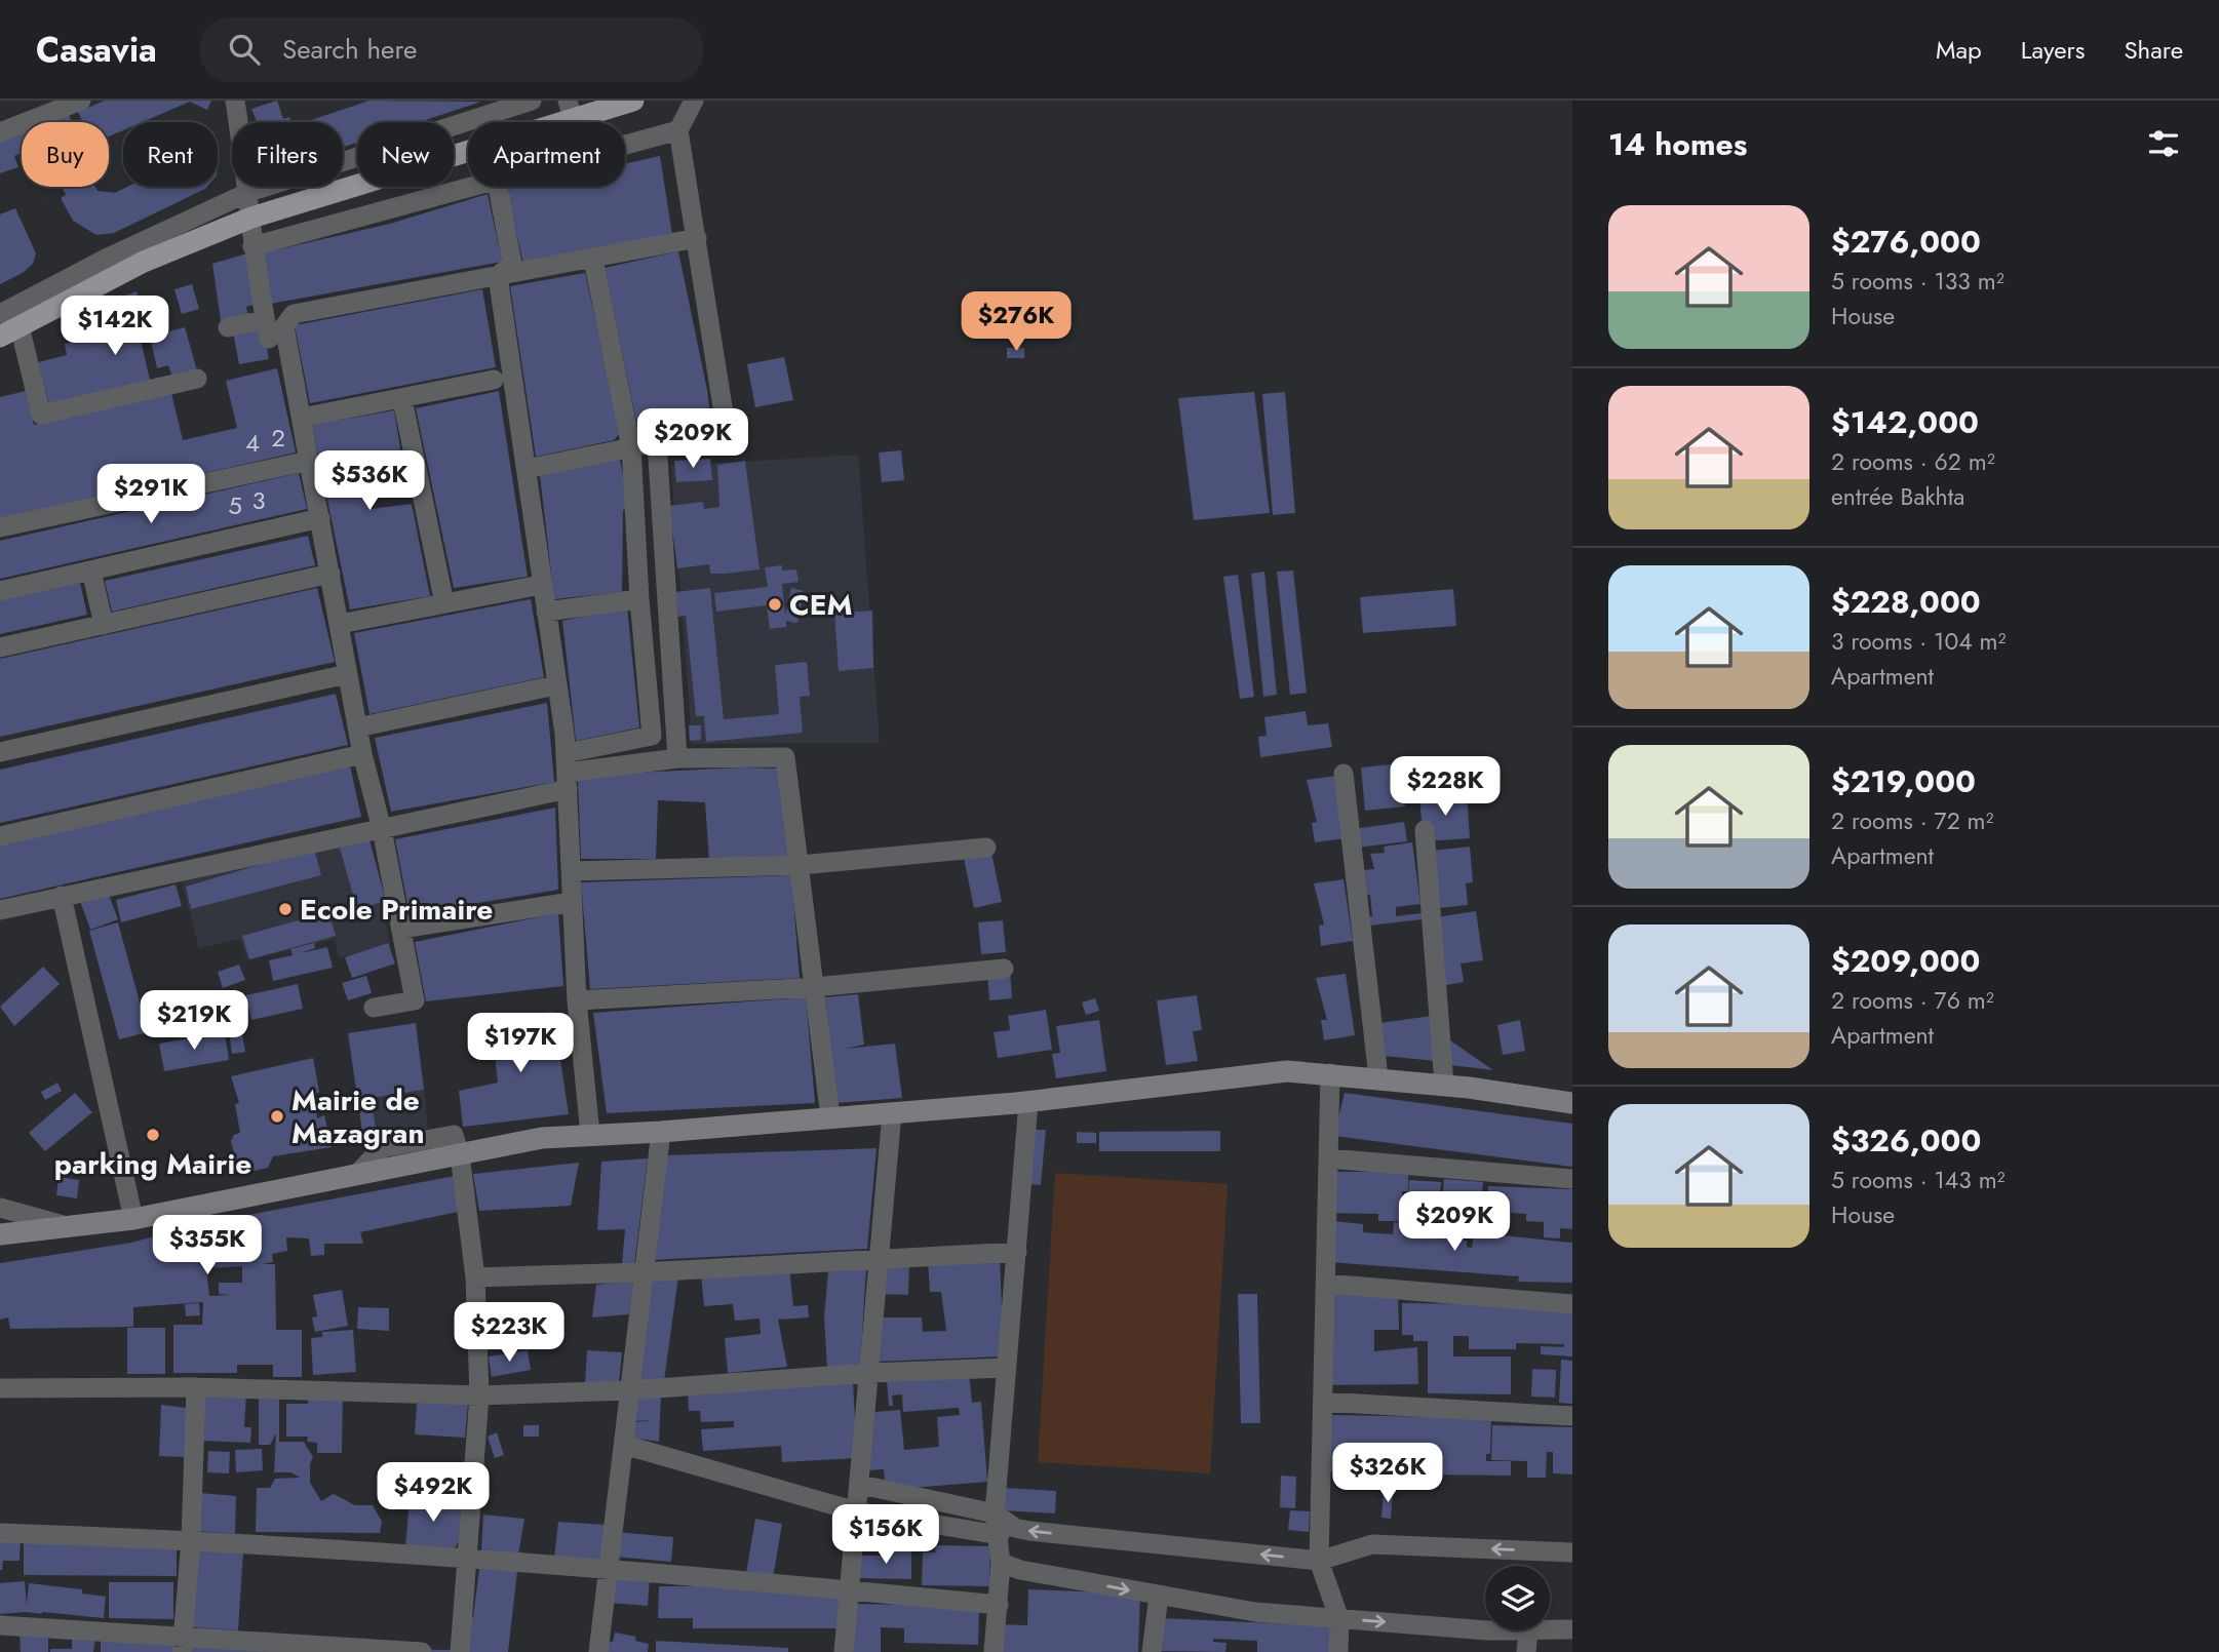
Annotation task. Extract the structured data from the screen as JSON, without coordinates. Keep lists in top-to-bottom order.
{
  "places": [
    "CEM",
    "Ecole Primaire",
    "Mairie de Mazagran",
    "parking Mairie"
  ],
  "house_numbers": [
    "2",
    "4",
    "3",
    "5"
  ],
  "page": {
    "header": "Casavia",
    "search": "Search here",
    "nav": ["Map", "Layers", "Share"],
    "heading": "14 homes",
    "chip": [
      "Buy",
      "Rent",
      "Filters",
      "New",
      "Apartment"
    ],
    "list": [
      {
        "name": "$276,000",
        "note": "5 rooms · 133 m² · House"
      },
      {
        "name": "$142,000",
        "note": "2 rooms · 62 m² · entrée Bakhta"
      },
      {
        "name": "$228,000",
        "note": "3 rooms · 104 m² · Apartment"
      },
      {
        "name": "$219,000",
        "note": "2 rooms · 72 m² · Apartment"
      },
      {
        "name": "$209,000",
        "note": "2 rooms · 76 m² · Apartment"
      },
      {
        "name": "$326,000",
        "note": "5 rooms · 143 m² · House"
      }
    ],
    "price": [
      "$276K",
      "$142K",
      "$209K",
      "$536K",
      "$291K",
      "$228K",
      "$219K",
      "$197K",
      "$209K",
      "$355K",
      "$223K",
      "$326K",
      "$492K",
      "$156K"
    ]
  }
}
